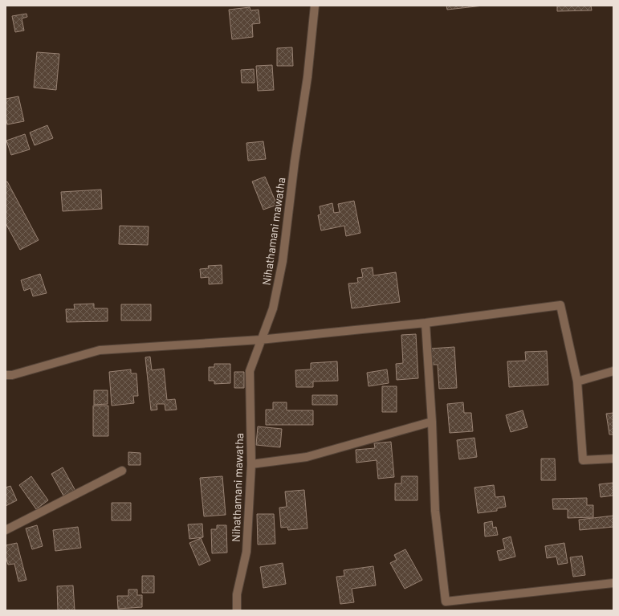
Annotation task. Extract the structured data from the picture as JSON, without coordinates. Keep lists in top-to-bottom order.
{
  "streets": {
    "street": ["Nihathamani mawatha"]
  }
}
